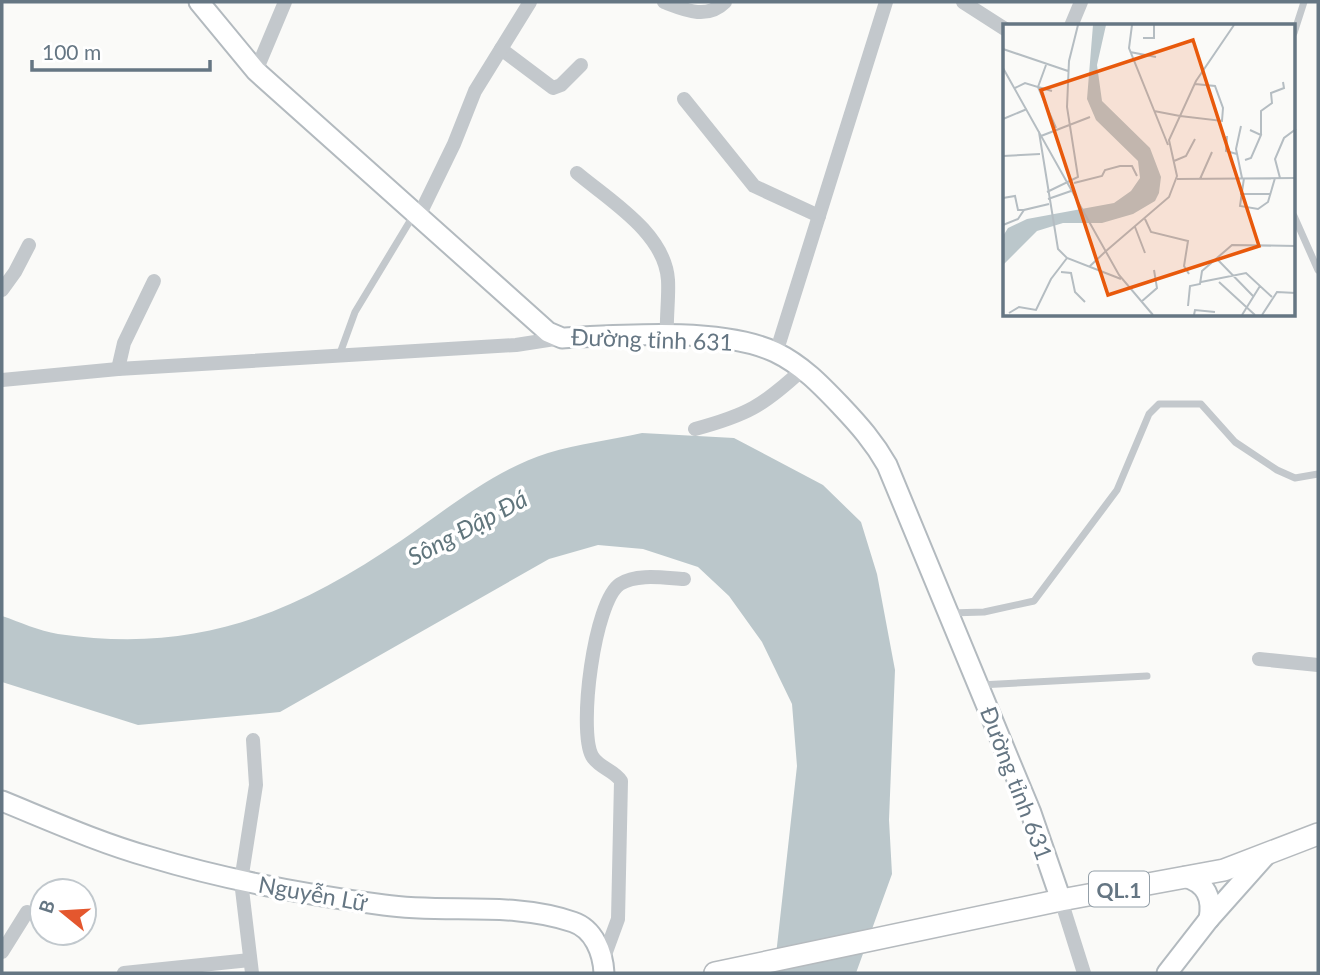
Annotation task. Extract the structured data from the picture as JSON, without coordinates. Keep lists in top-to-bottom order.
{
  "streets": {
    "main road": ["Đường tỉnh 631", "QL.1", "Nguyễn Lữ"]
  },
  "crossings": [
    ["Đường tỉnh 631", "QL.1"]
  ],
  "water": ["Sông Đập Đá"],
  "scale_bar": "100 m",
  "north": "left"
}
